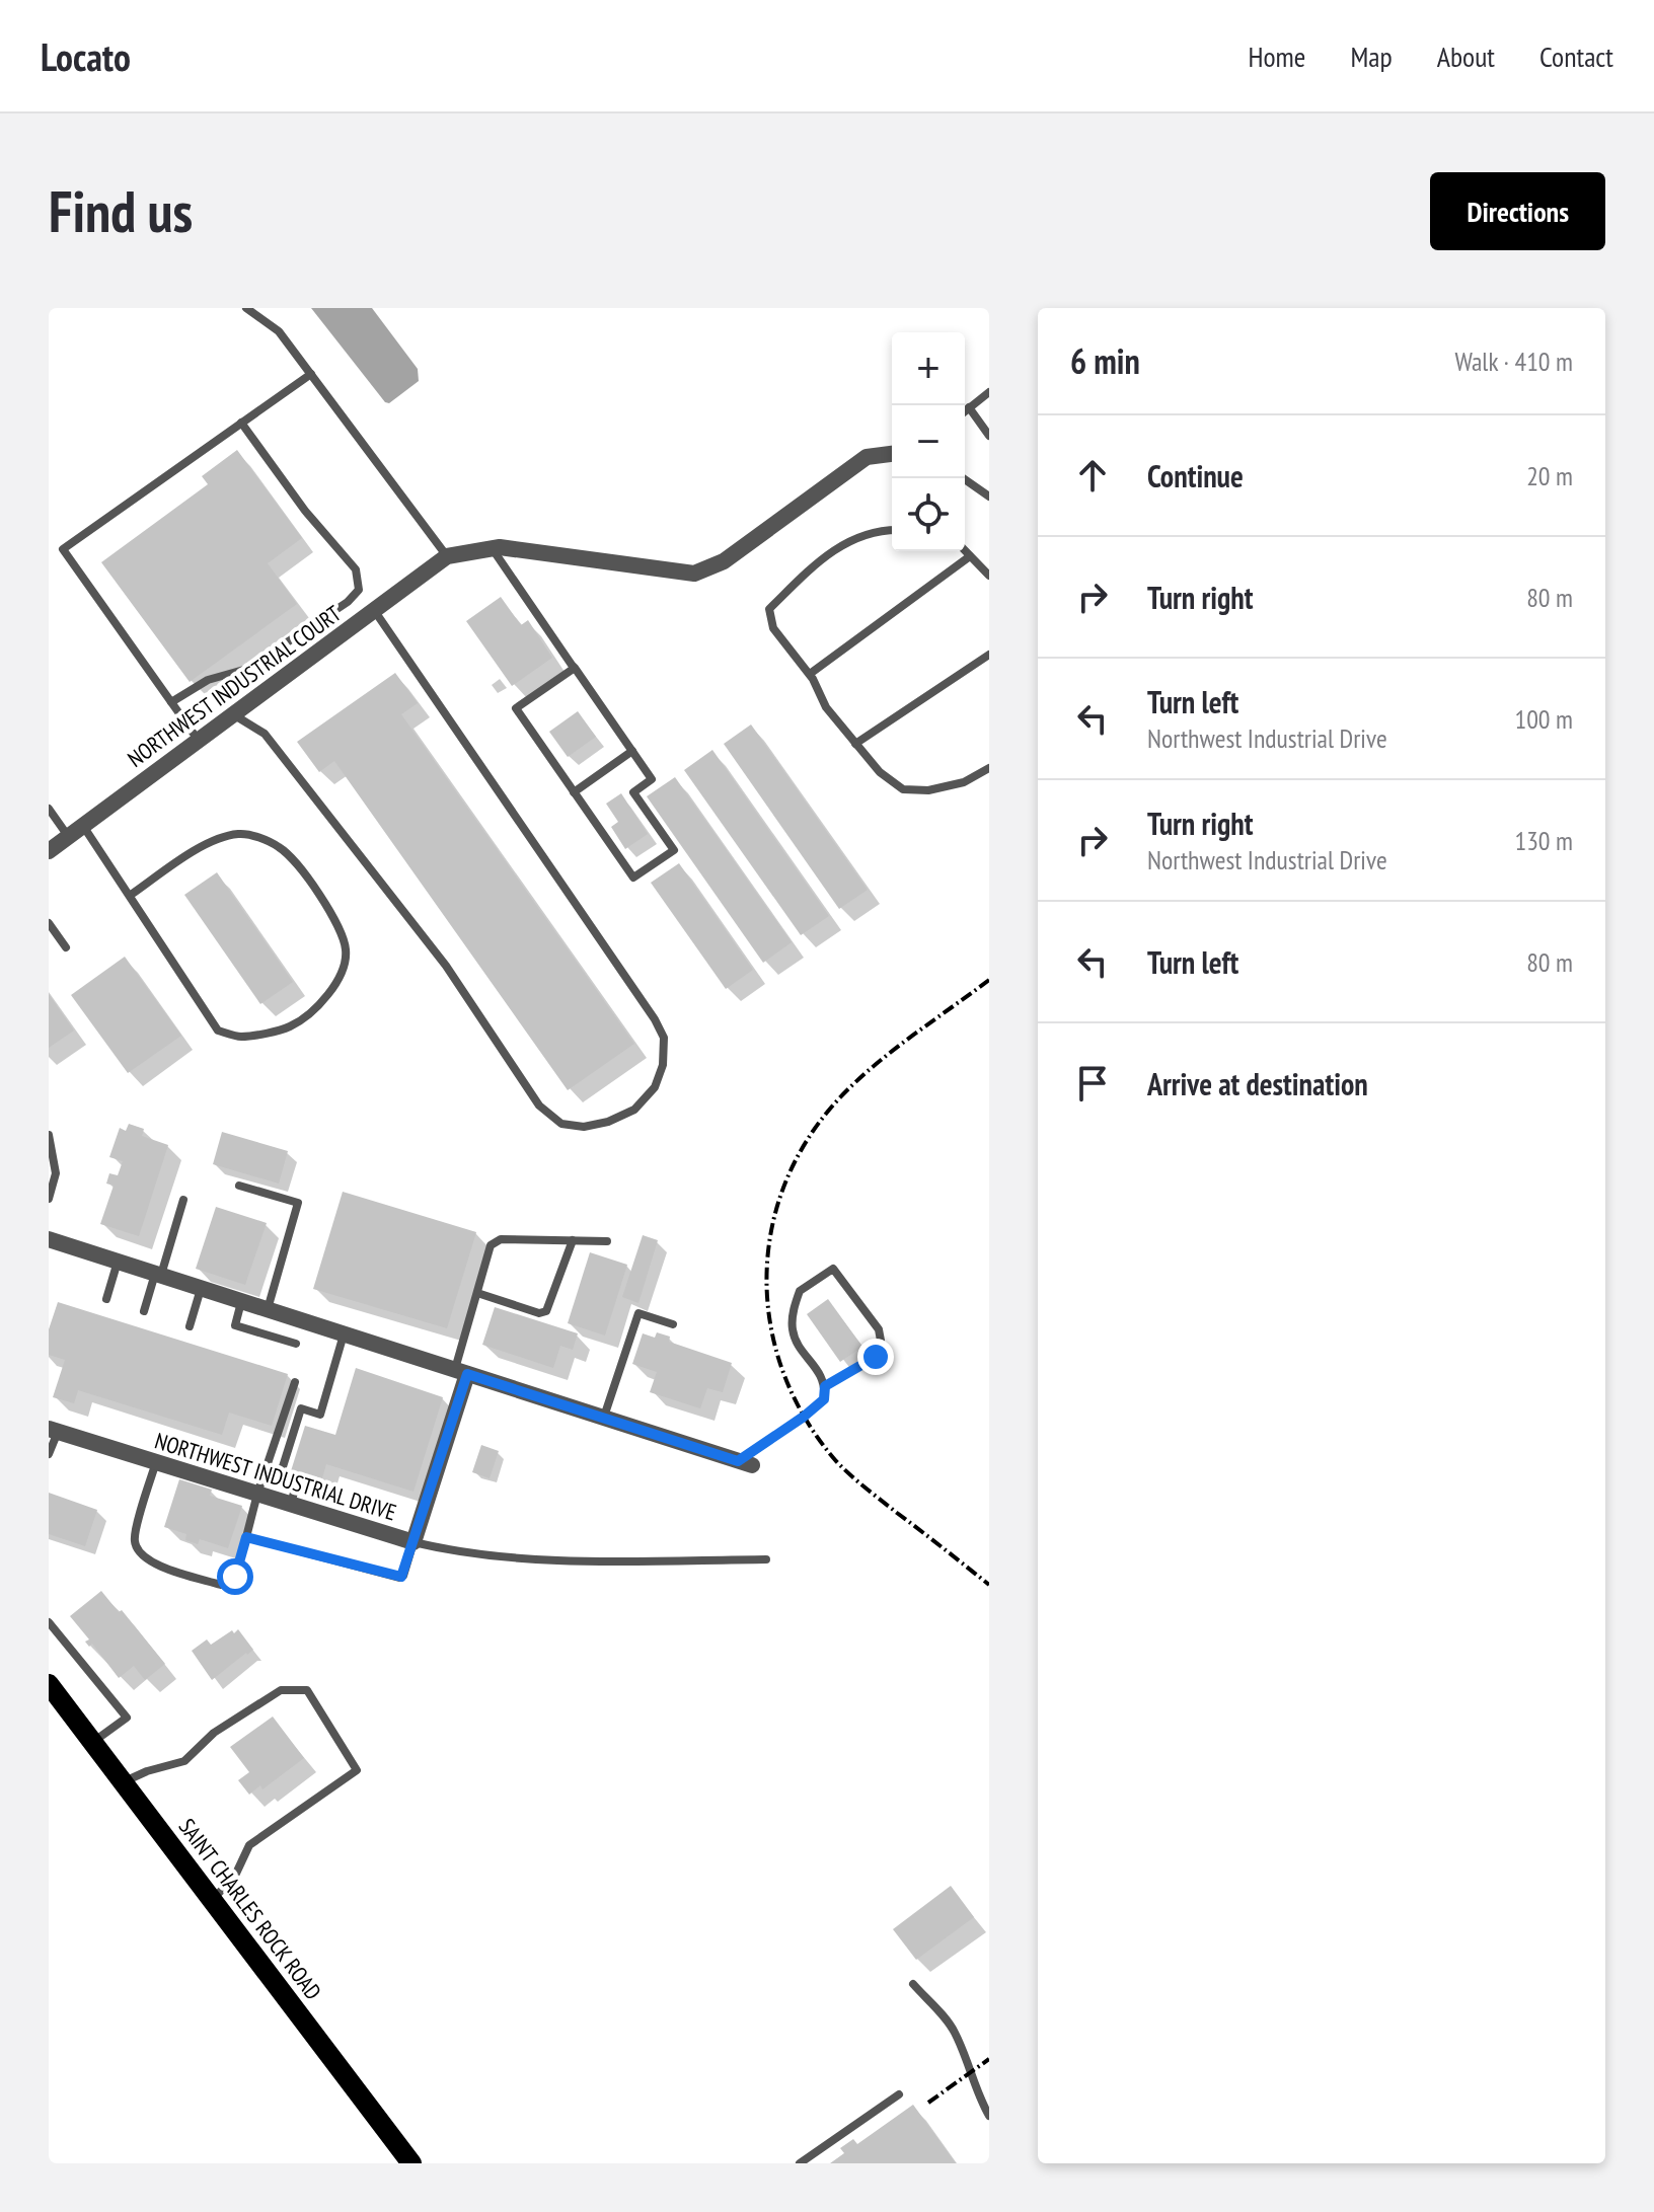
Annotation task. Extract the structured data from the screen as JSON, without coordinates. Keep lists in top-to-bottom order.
{
  "streets": {
    "main road": ["SAINT CHARLES ROCK ROAD"],
    "street": ["NORTHWEST INDUSTRIAL COURT", "NORTHWEST INDUSTRIAL DRIVE"]
  },
  "page": {
    "header": "Locato",
    "nav": [
      "Home",
      "Map",
      "About",
      "Contact"
    ],
    "buttons": "Directions",
    "title": "Find us",
    "heading": ["6 min", "Walk · 410 m"],
    "map_buttons": ["+", "−"],
    "list": [
      ["Continue", "20 m"],
      ["Turn right", "80 m"],
      ["Turn left", "Northwest Industrial Drive", "100 m"],
      ["Turn right", "Northwest Industrial Drive", "130 m"],
      ["Turn left", "80 m"],
      "Arrive at destination"
    ]
  }
}
